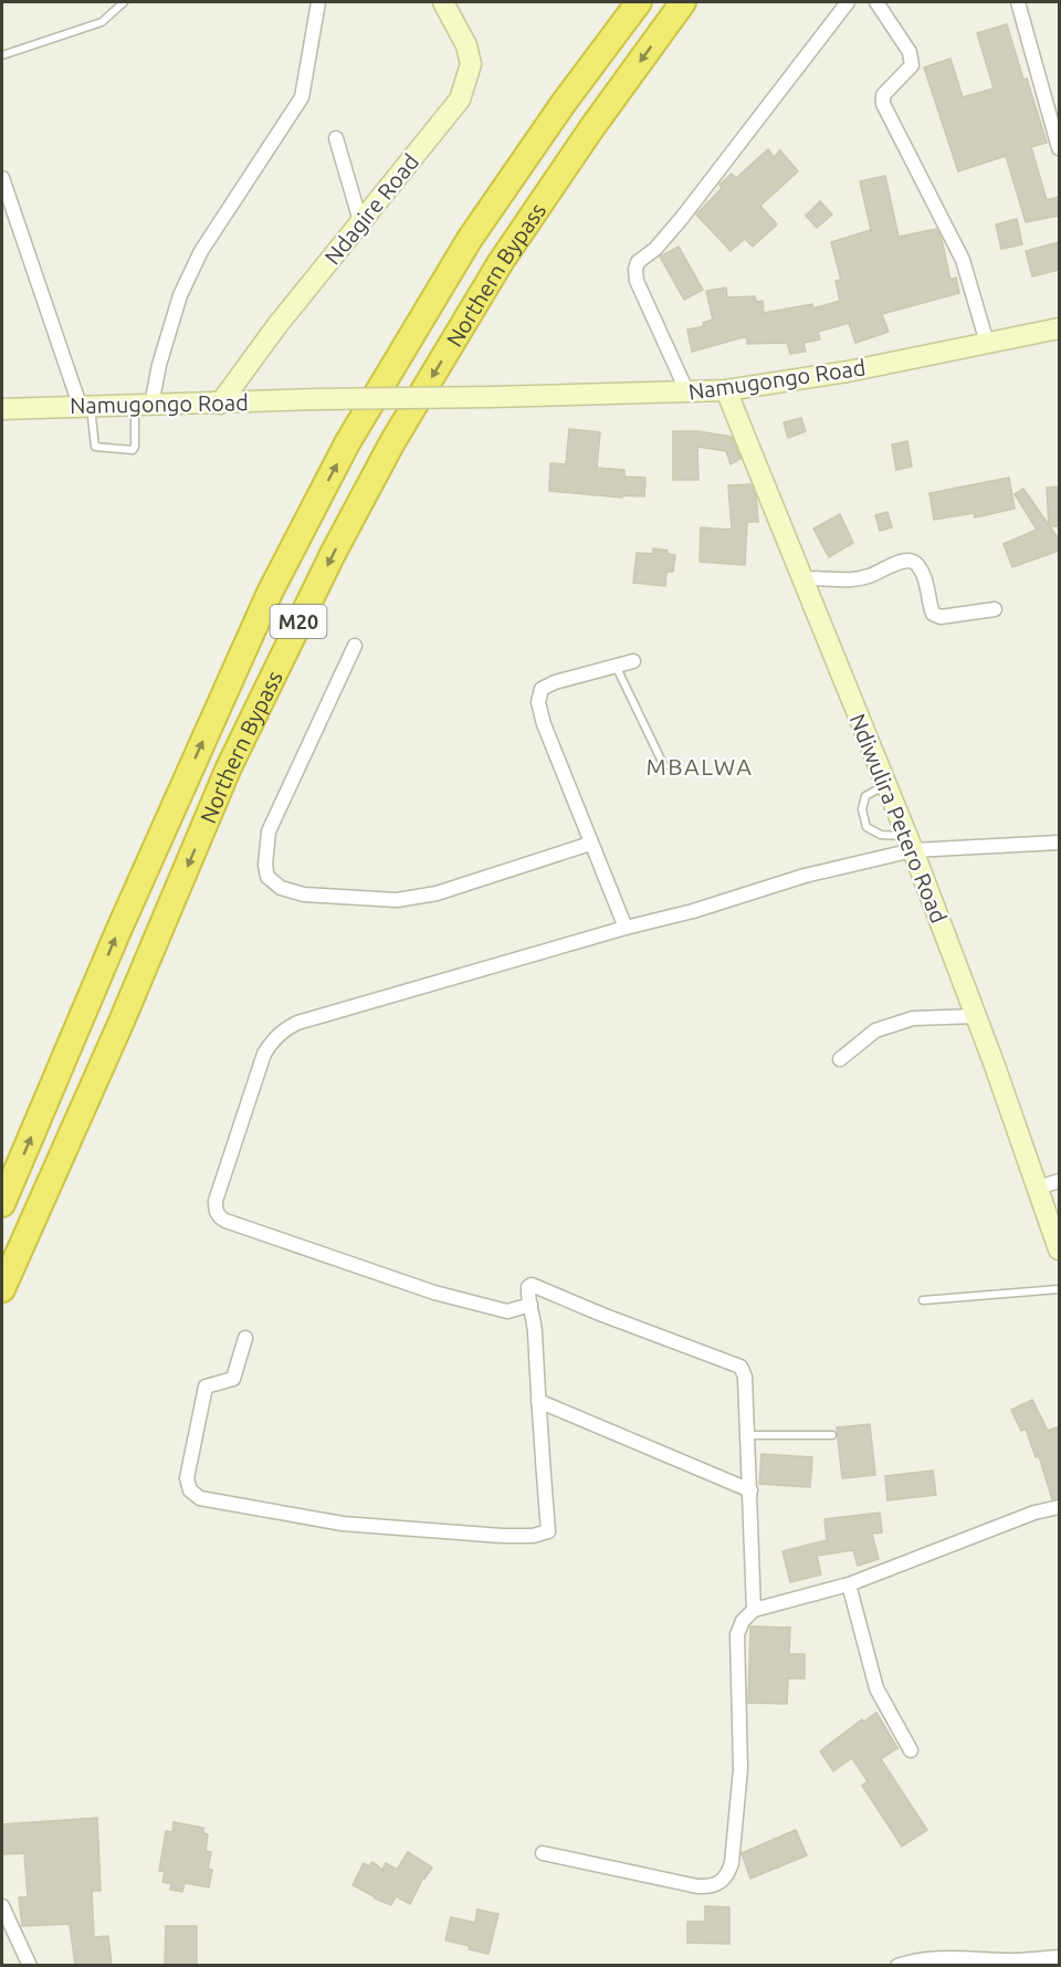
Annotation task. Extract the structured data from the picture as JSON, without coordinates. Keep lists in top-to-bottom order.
{
  "streets": {
    "highway": ["Northern Bypass", "M20"],
    "street": ["Ndagire Road", "Namugongo Road", "Ndiwulira Petero Road"]
  },
  "crossings": [
    ["Ndagire Road", "Namugongo Road"],
    ["Namugongo Road", "Ndiwulira Petero Road"]
  ],
  "districts": ["MBALWA"]
}
